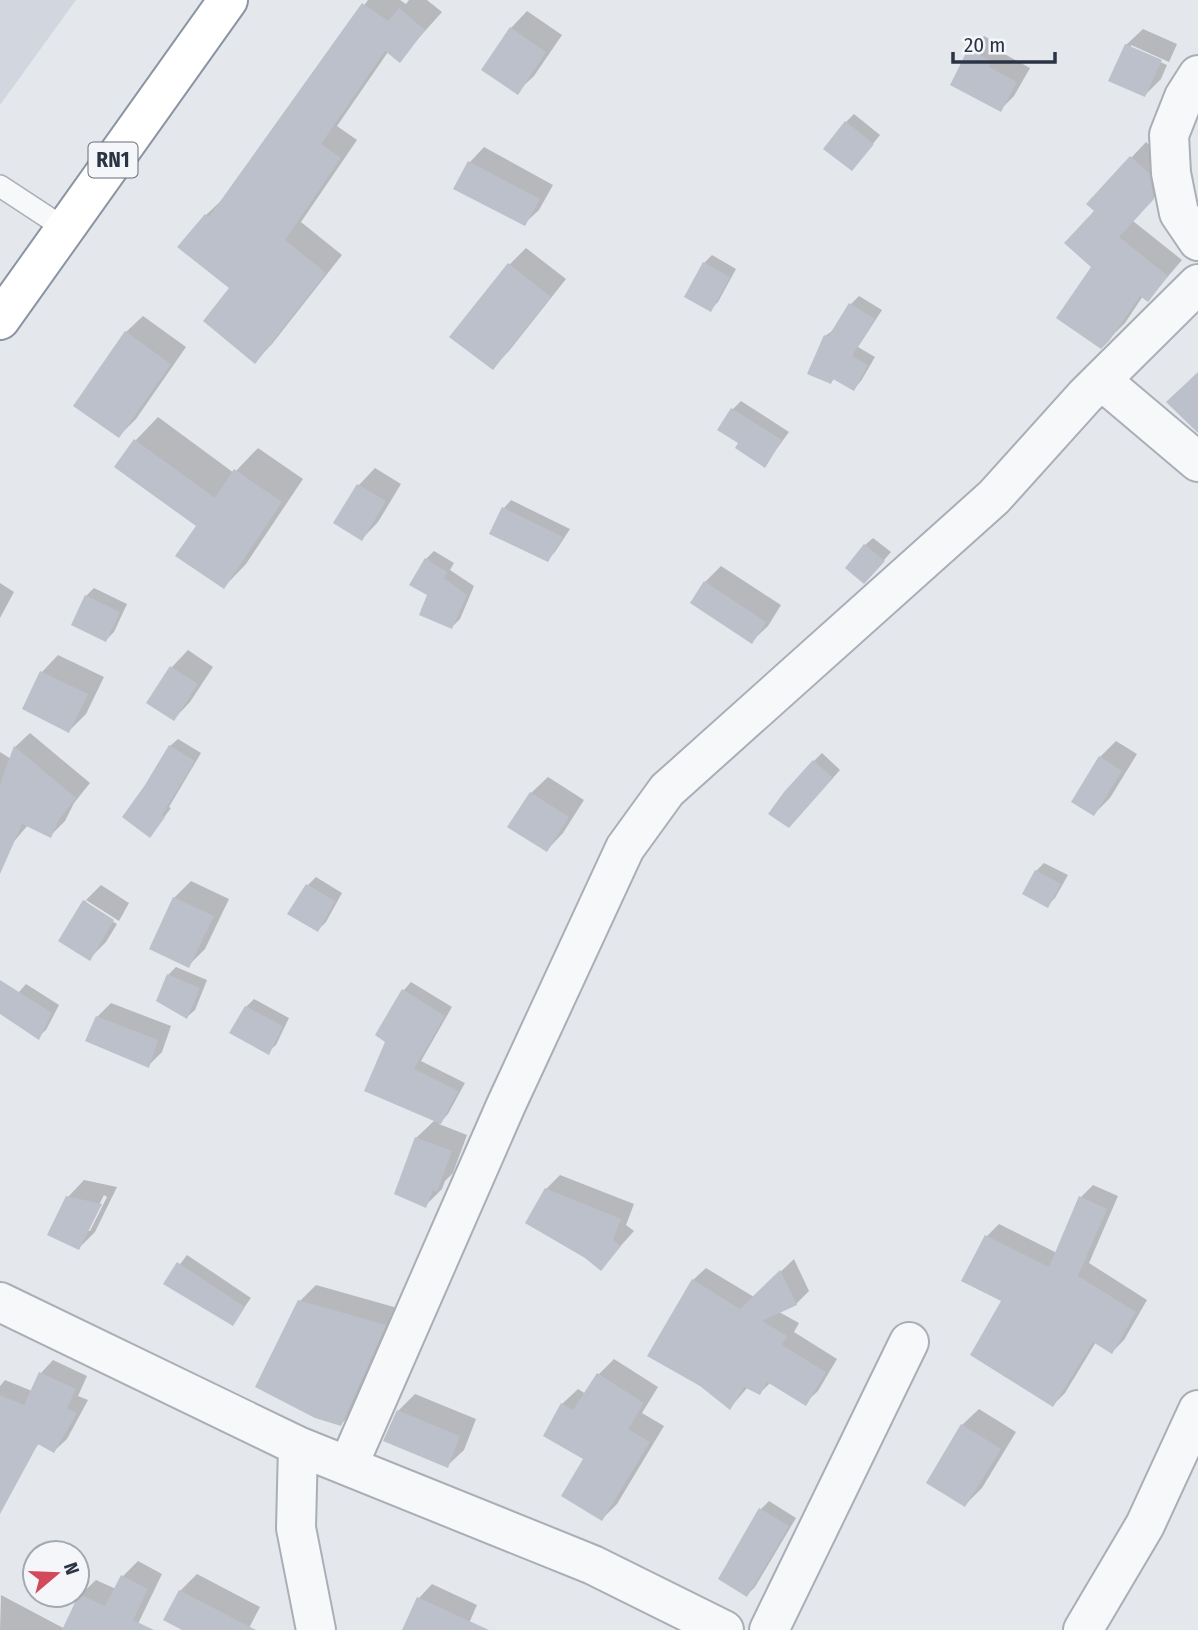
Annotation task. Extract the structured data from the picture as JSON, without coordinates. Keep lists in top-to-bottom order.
{
  "streets": {
    "highway": ["RN1"]
  },
  "scale_bar": "20 m",
  "north": "right"
}
